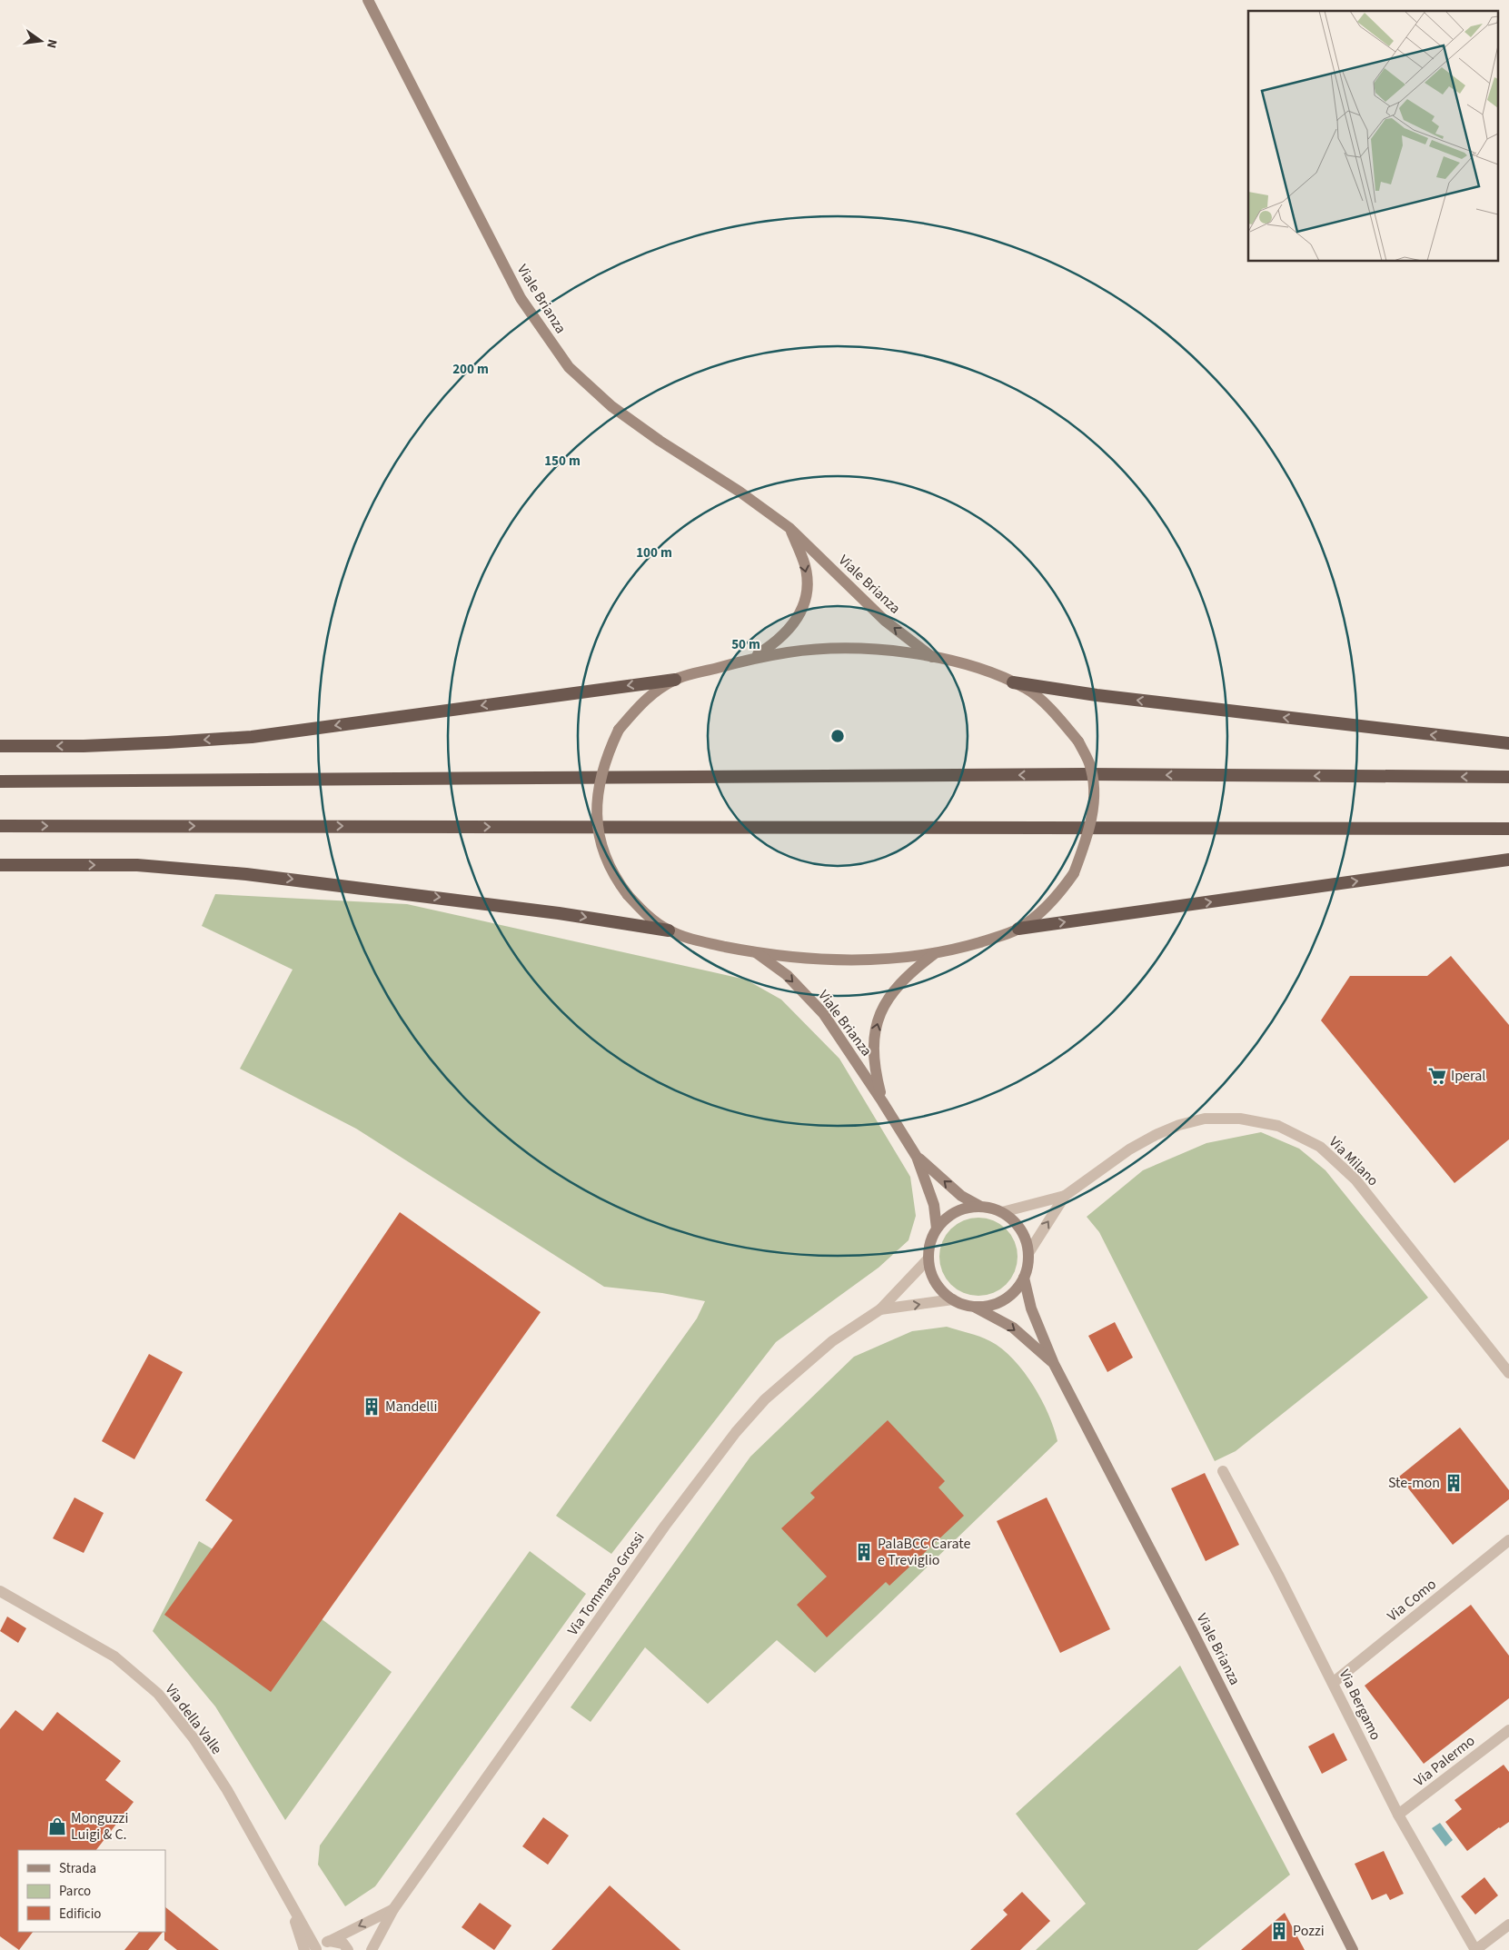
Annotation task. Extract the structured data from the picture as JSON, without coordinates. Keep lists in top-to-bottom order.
{
  "streets": {
    "main road": ["Viale Brianza"],
    "street": [
      "Via Milano",
      "Via Tommaso Grossi",
      "Via Como",
      "Via Bergamo",
      "Via della Valle",
      "Via Palermo"
    ]
  },
  "crossings": [
    ["Viale Brianza", "Via Milano"],
    ["Viale Brianza", "Via Tommaso Grossi"],
    ["Via Milano", "Via Tommaso Grossi"],
    ["Via Como", "Via Bergamo"],
    ["Via Bergamo", "Via Palermo"]
  ],
  "places": {
    "supermarket": ["Iperal"],
    "building": [
      "Mandelli",
      "Ste-mon",
      "PalaBCC Carate e Treviglio",
      "Pozzi"
    ],
    "shop": ["Monguzzi Luigi & C."]
  },
  "legend": ["Strada", "Parco", "Edificio"],
  "north": "right",
  "rings": [
    "200 m",
    "150 m",
    "100 m",
    "50 m"
  ]
}
